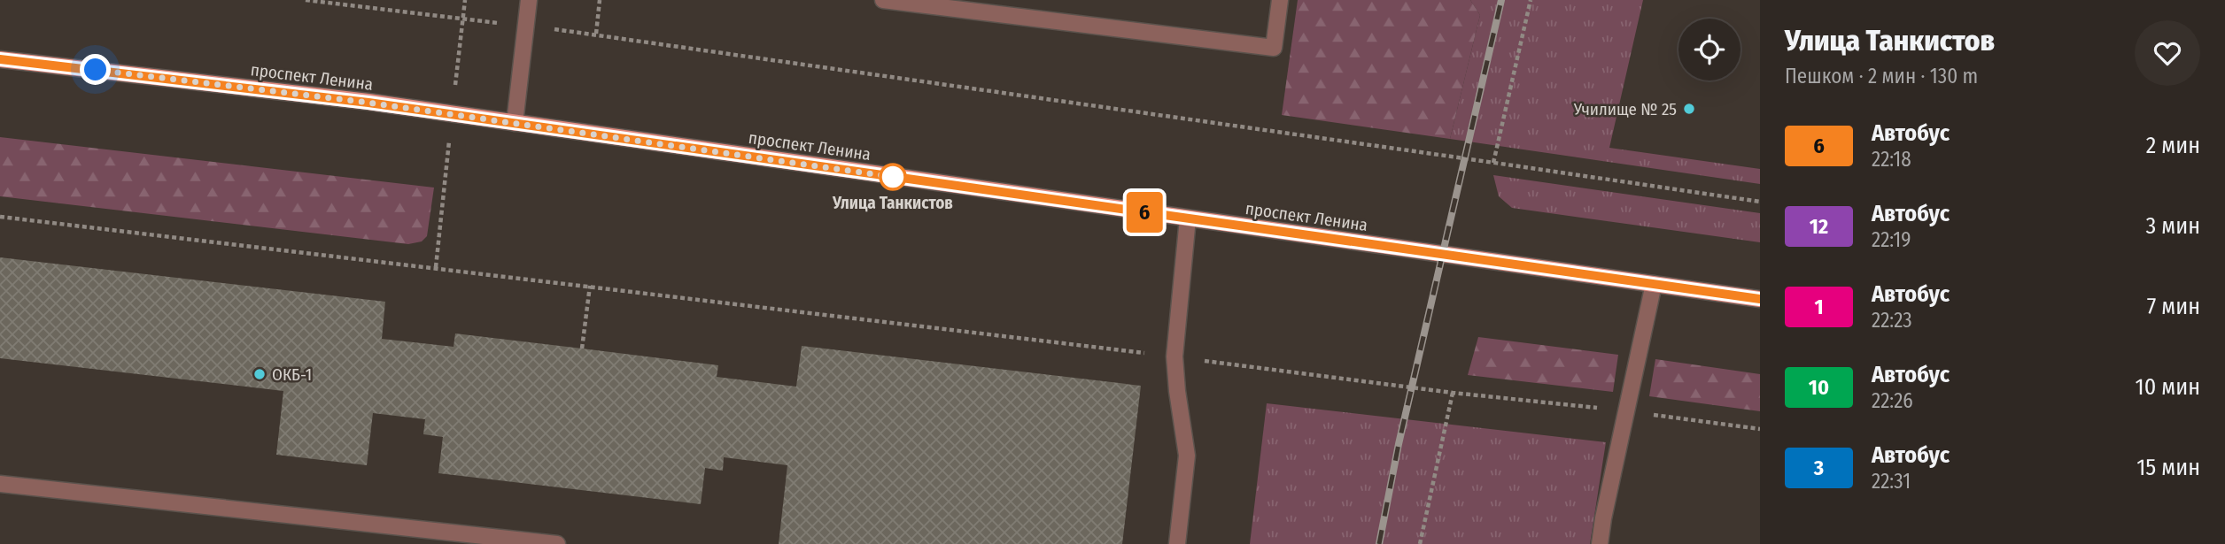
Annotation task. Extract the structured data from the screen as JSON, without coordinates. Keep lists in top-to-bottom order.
{
  "streets": {
    "main road": ["проспект Ленина"]
  },
  "places": ["Училище № 25", "Улица Танкистов", "ОКБ-1"],
  "lines": ["bus line 6"],
  "page": {
    "on_map": "6",
    "heading": ["Улица Танкистов", "Пешком · 2 мин · 130 m"],
    "list": [
      {
        "mark": "6",
        "name": "Автобус",
        "note": "22:18",
        "value": "2 мин"
      },
      {
        "mark": "12",
        "name": "Автобус",
        "note": "22:19",
        "value": "3 мин"
      },
      {
        "mark": "1",
        "name": "Автобус",
        "note": "22:23",
        "value": "7 мин"
      },
      {
        "mark": "10",
        "name": "Автобус",
        "note": "22:26",
        "value": "10 мин"
      },
      {
        "mark": "3",
        "name": "Автобус",
        "note": "22:31",
        "value": "15 мин"
      }
    ]
  }
}
